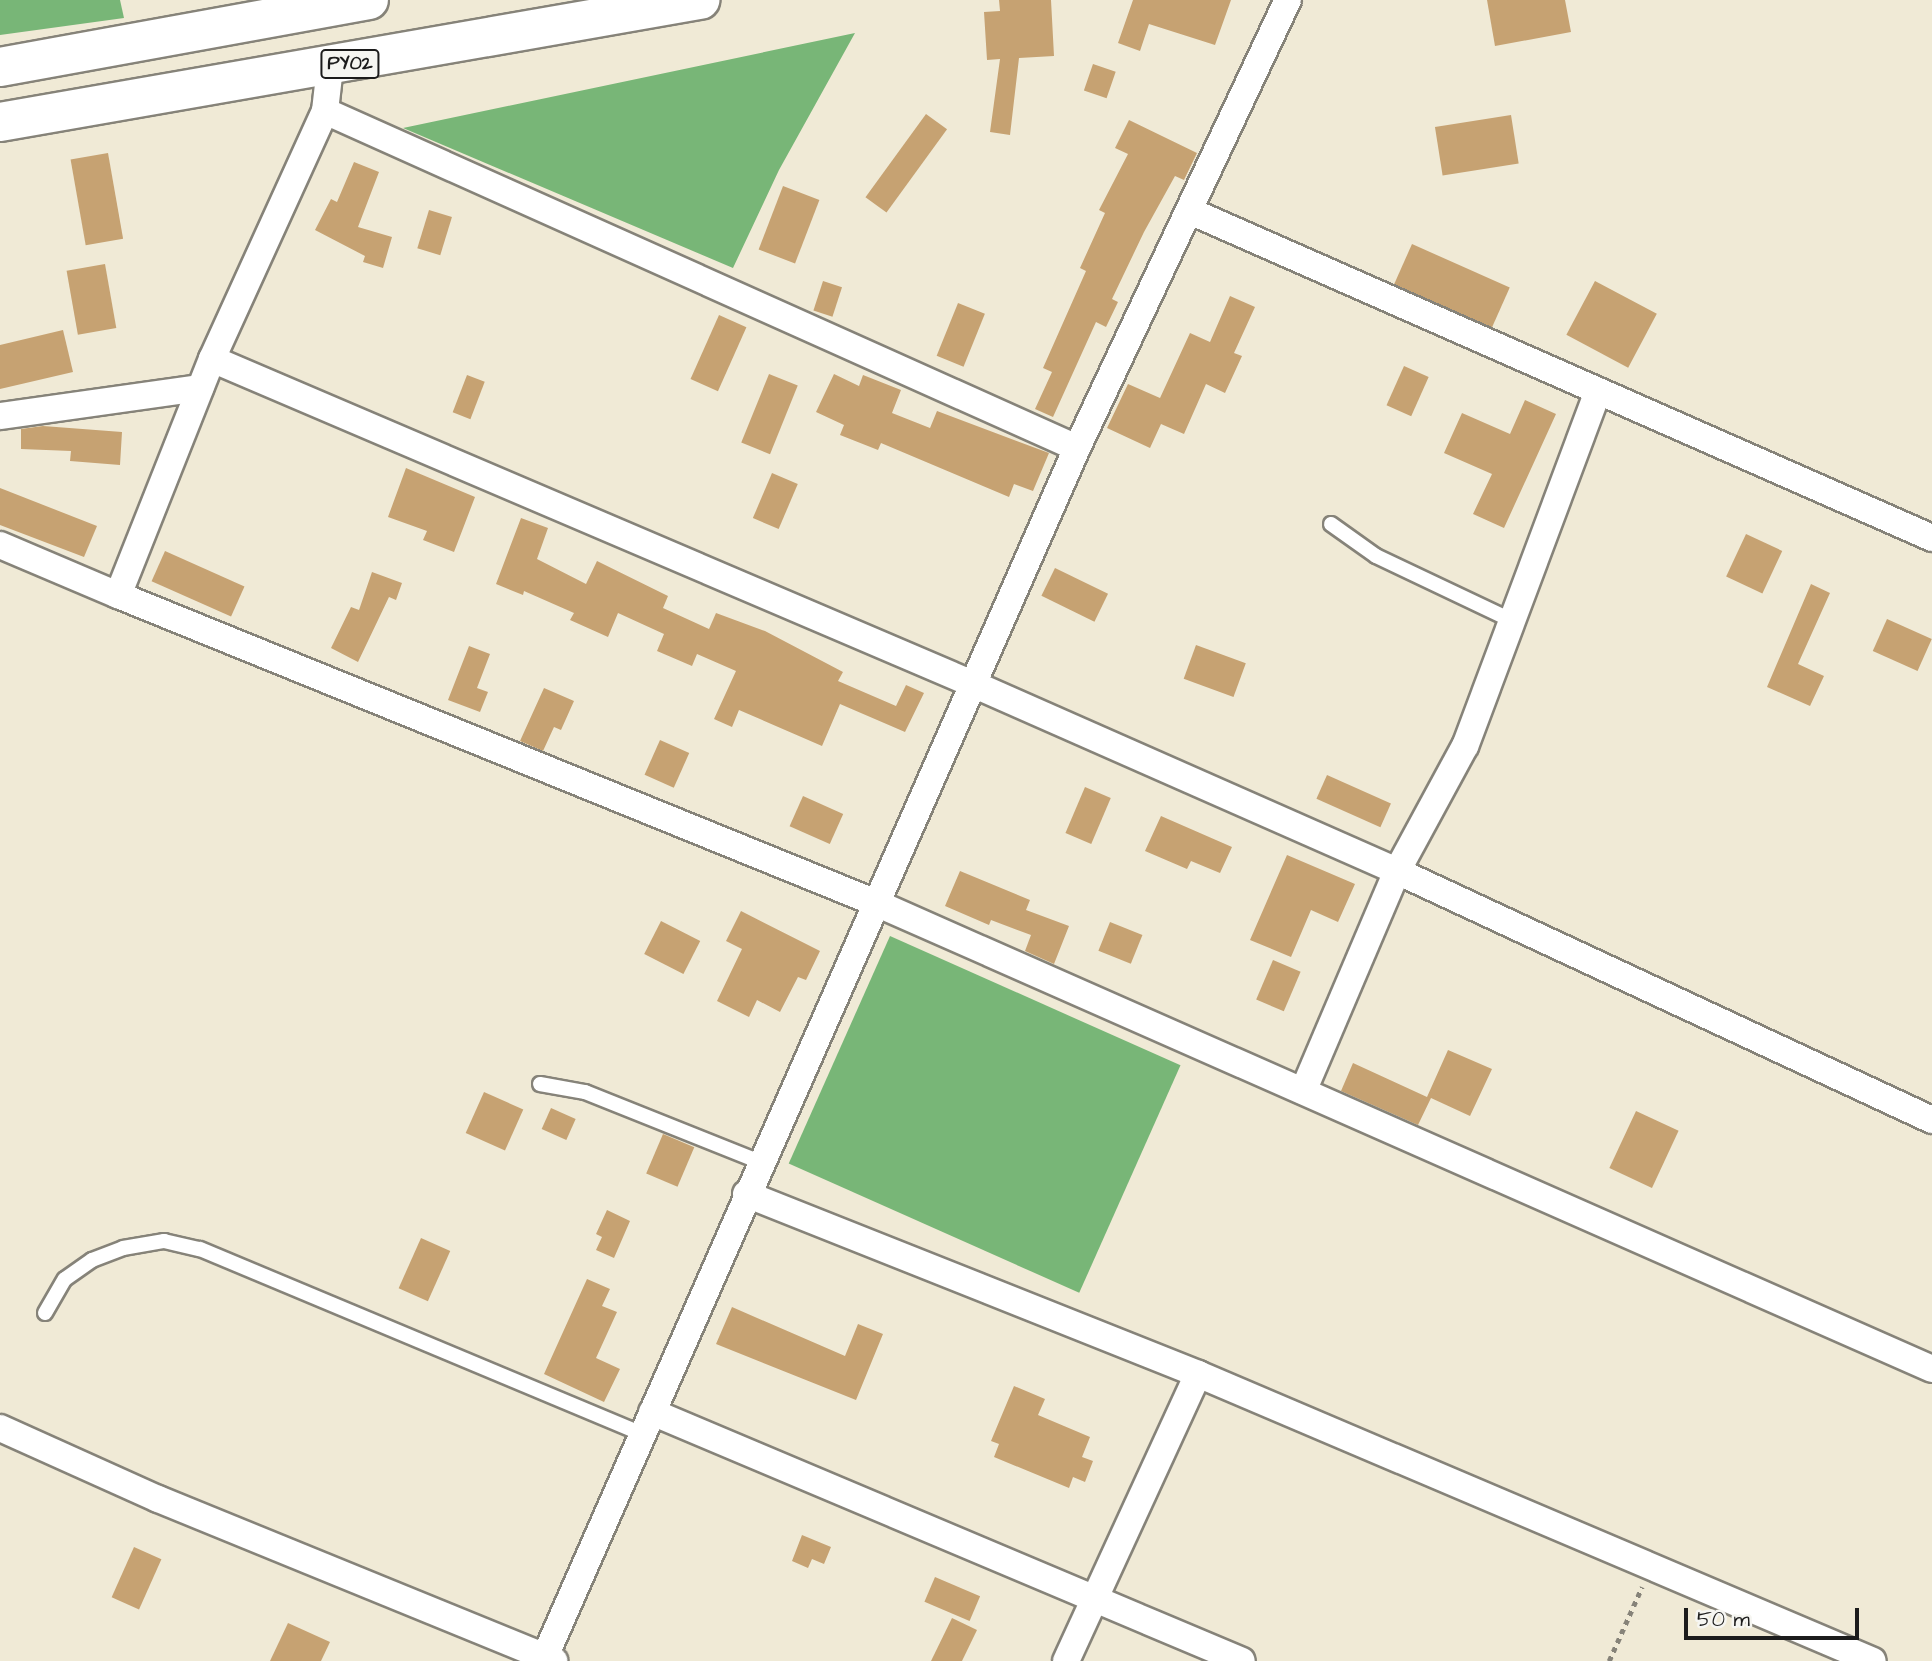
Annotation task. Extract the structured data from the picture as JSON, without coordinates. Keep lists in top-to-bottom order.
{
  "streets": {
    "highway": ["PY02"]
  },
  "scale_bar": "50 m"
}
